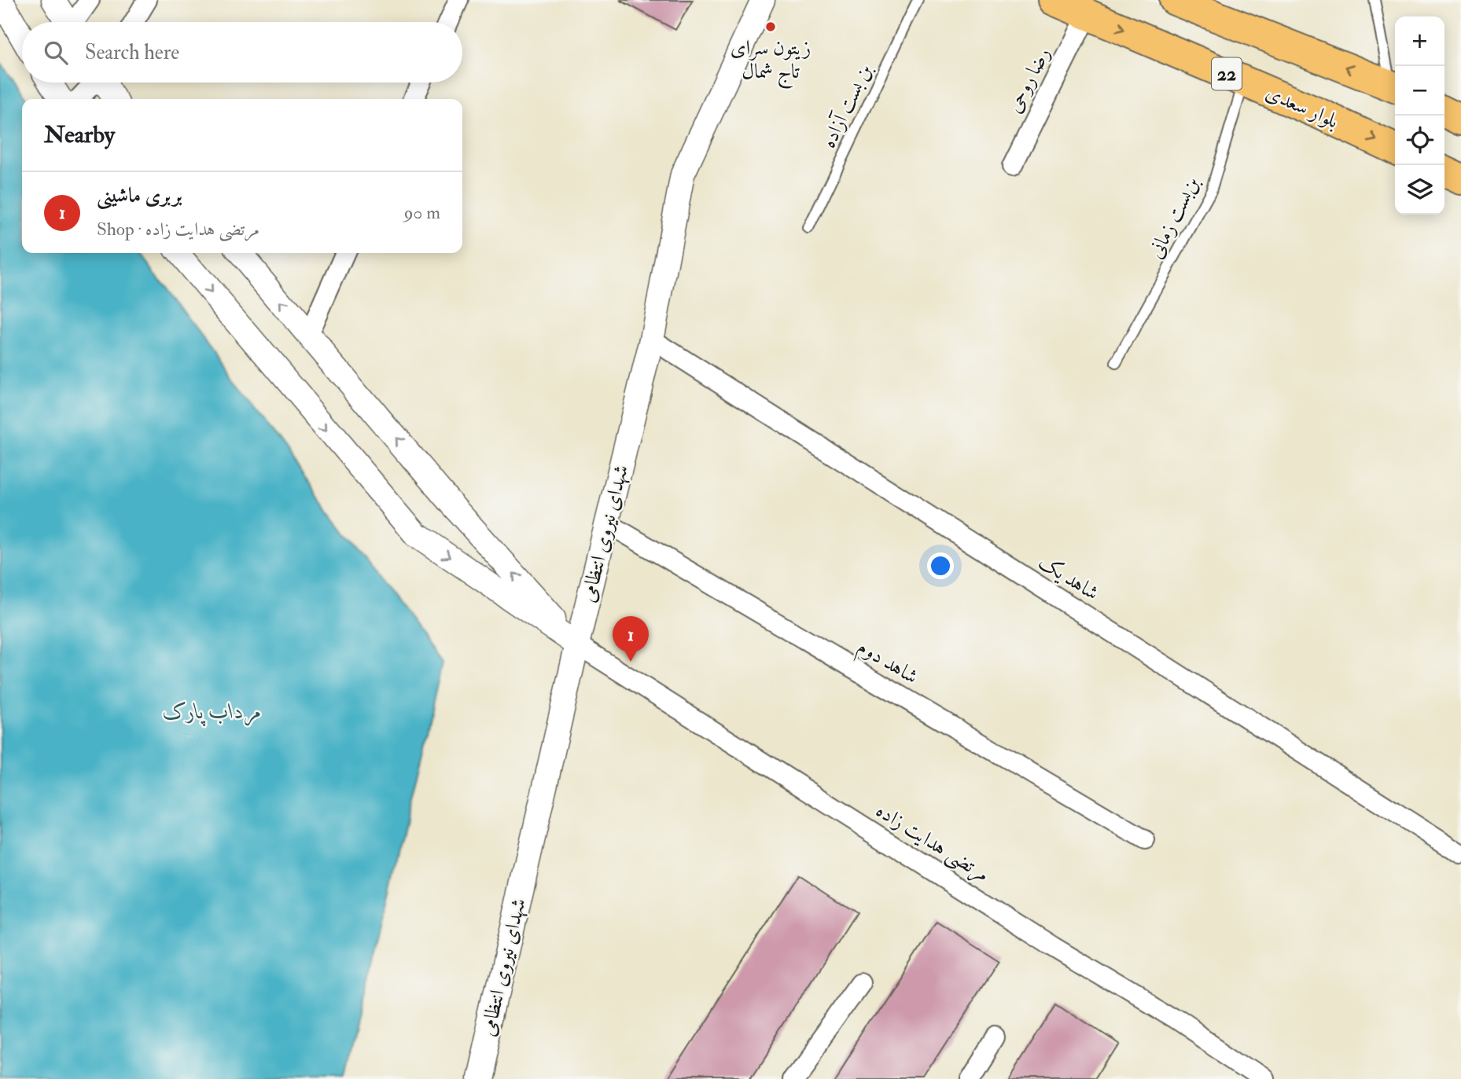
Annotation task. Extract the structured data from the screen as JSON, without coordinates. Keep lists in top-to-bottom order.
{
  "streets": {
    "highway": ["22", "بلوار سعدی"],
    "street": [
      "رضا روحی",
      "شهدای نیروی انتظامی",
      "شاهد یک",
      "شاهد دوم",
      "مرتضی هدایت زاده"
    ],
    "lane": ["بن بست آزاده", "بن‌بست زمانی"]
  },
  "crossings": [
    ["رضا روحی", "بلوار سعدی"],
    ["بلوار سعدی", "بن‌بست زمانی"],
    ["شهدای نیروی انتظامی", "شاهد یک"],
    ["شهدای نیروی انتظامی", "شاهد دوم"],
    ["شهدای نیروی انتظامی", "مرتضی هدایت زاده"]
  ],
  "water": ["مرداب پارک"],
  "places": ["زیتون سرای تاج شمال"],
  "page": {
    "map_buttons": ["+", "−"],
    "search": "Search here",
    "heading": "Nearby",
    "list": [
      {
        "mark": "1",
        "name": "بربری ماشینی",
        "note": "Shop · مرتضی هدایت زاده",
        "value": "90 m"
      }
    ],
    "pins": "1"
  }
}
